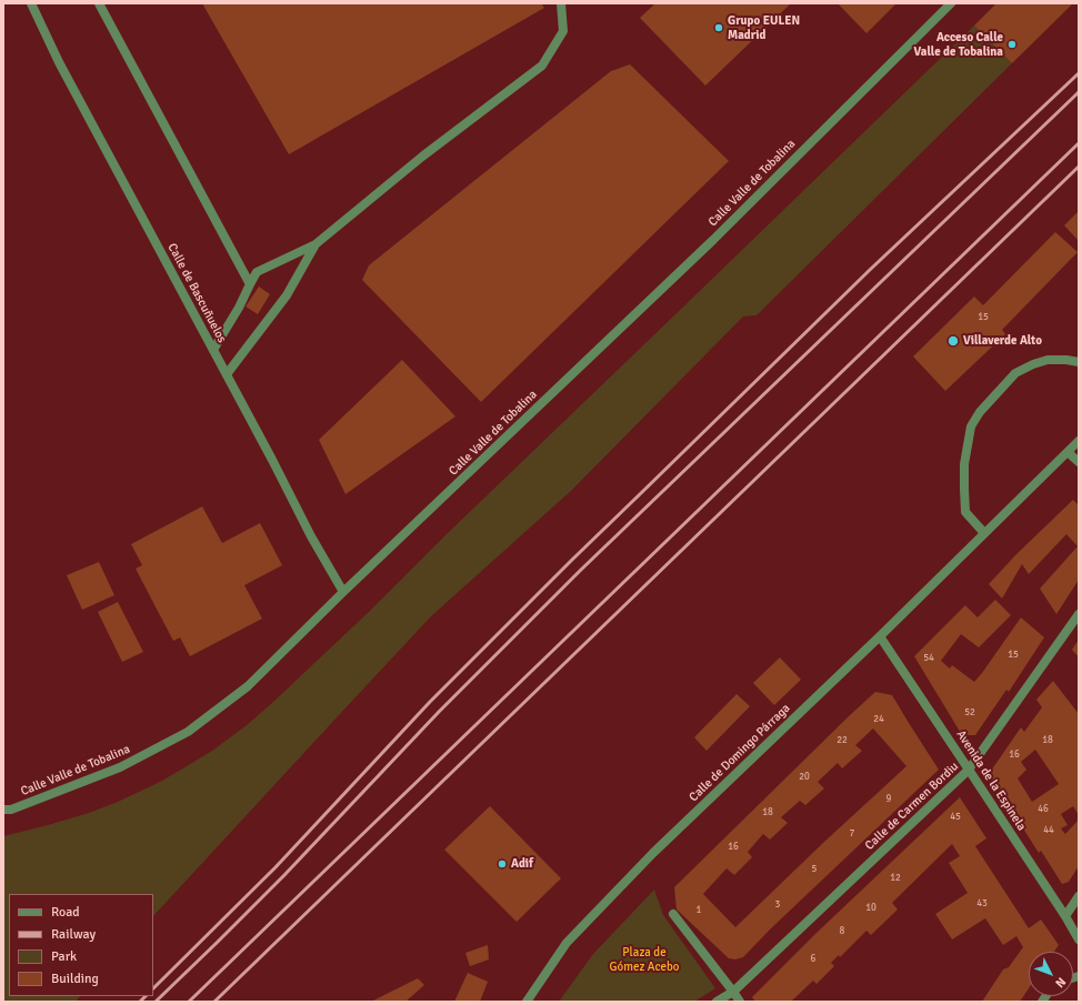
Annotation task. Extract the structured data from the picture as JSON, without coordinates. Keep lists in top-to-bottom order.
{
  "streets": {
    "street": [
      "Calle Valle de Tobalina",
      "Calle de Bascuñuelos",
      "Calle de Domingo Párraga",
      "Avenida de la Espinela",
      "Calle de Carmen Bordiu"
    ]
  },
  "crossings": [
    ["Calle Valle de Tobalina", "Calle de Bascuñuelos"],
    ["Calle de Domingo Párraga", "Avenida de la Espinela"],
    ["Avenida de la Espinela", "Calle de Carmen Bordiu"]
  ],
  "parks": ["Plaza de Gómez Acebo"],
  "places": [
    "Grupo EULEN Madrid",
    "Acceso Calle Valle de Tobalina",
    "Villaverde Alto",
    "Adif"
  ],
  "house_numbers": [
    "15",
    "15",
    "54",
    "52",
    "24",
    "22",
    "18",
    "16",
    "20",
    "9",
    "46",
    "18",
    "45",
    "44",
    "7",
    "16",
    "5",
    "12",
    "43",
    "3",
    "10",
    "1",
    "8",
    "6"
  ],
  "legend": [
    "Road",
    "Railway",
    "Park",
    "Building"
  ],
  "north": "bottom right"
}
